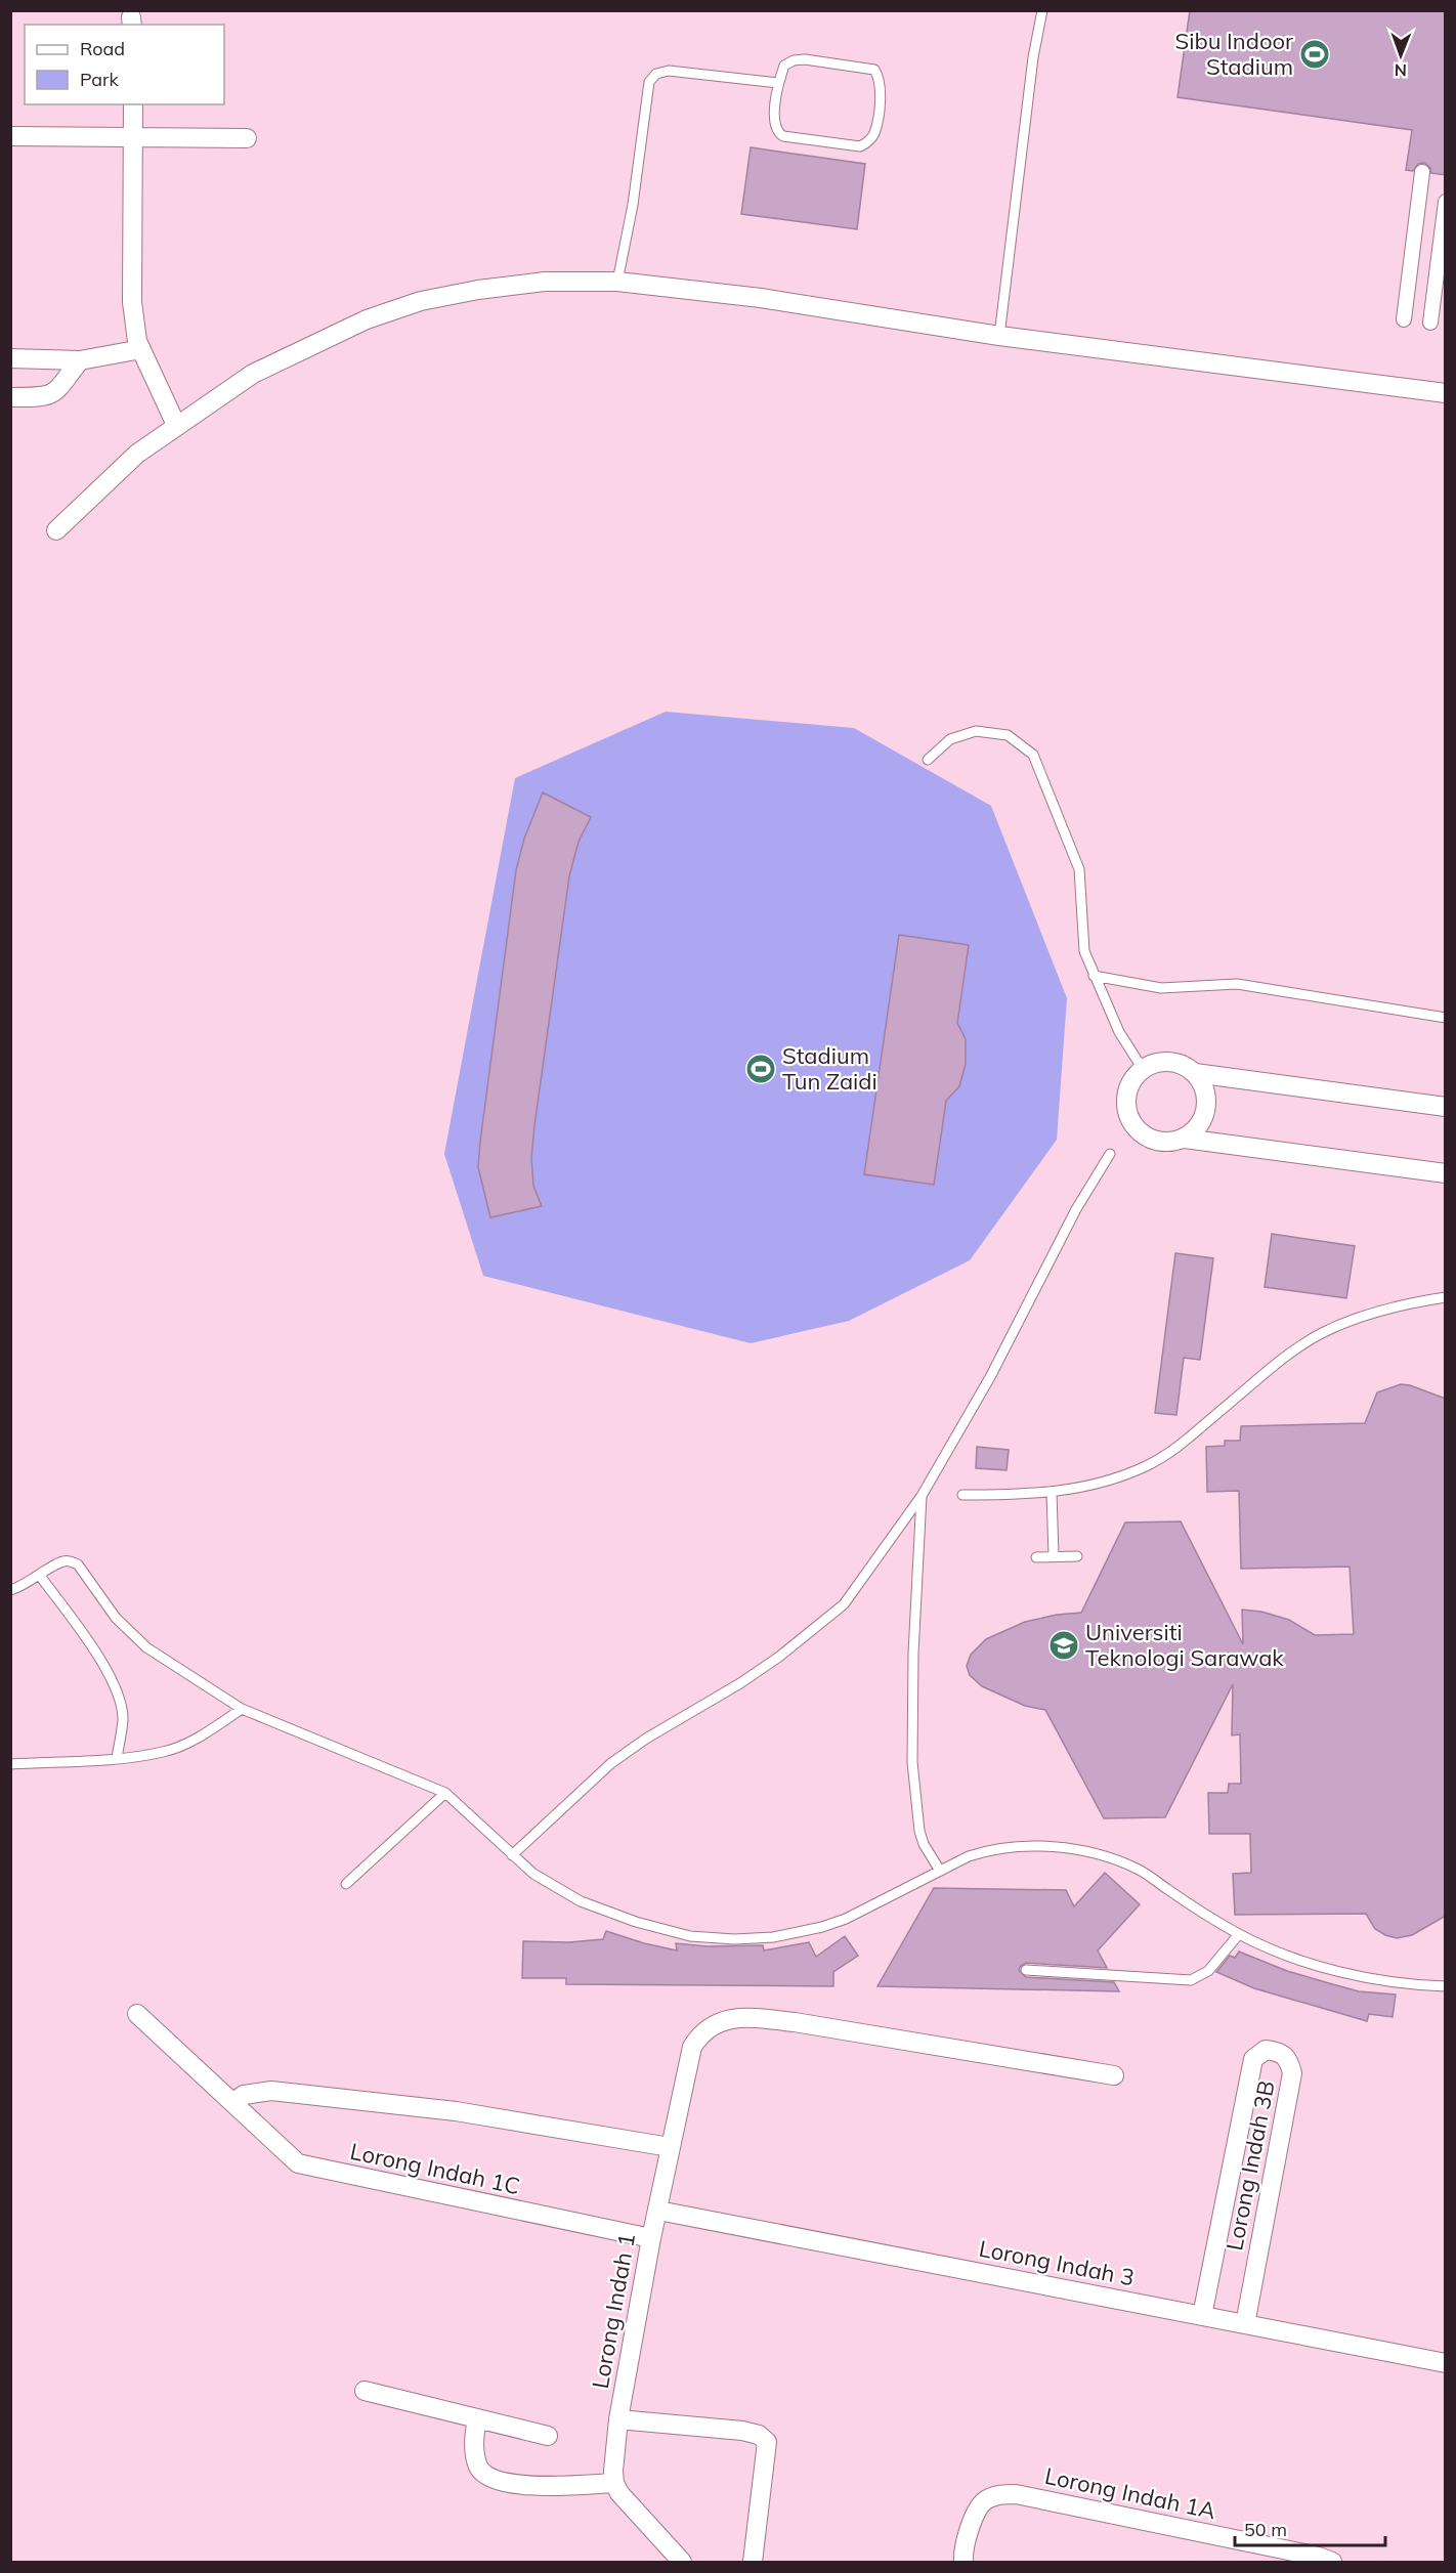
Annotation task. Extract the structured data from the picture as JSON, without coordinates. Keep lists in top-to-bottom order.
{
  "streets": {
    "street": [
      "Lorong Indah 3B",
      "Lorong Indah 1C",
      "Lorong Indah 3",
      "Lorong Indah 1",
      "Lorong Indah 1A"
    ]
  },
  "crossings": [
    ["Lorong Indah 3B", "Lorong Indah 3"],
    ["Lorong Indah 1C", "Lorong Indah 1"],
    ["Lorong Indah 3", "Lorong Indah 1"]
  ],
  "places": {
    "sports": ["Sibu Indoor Stadium", "Stadium Tun Zaidi"],
    "school or university": ["Universiti Teknologi Sarawak"]
  },
  "legend": ["Road", "Park"],
  "scale_bar": "50 m",
  "north": "bottom"
}
